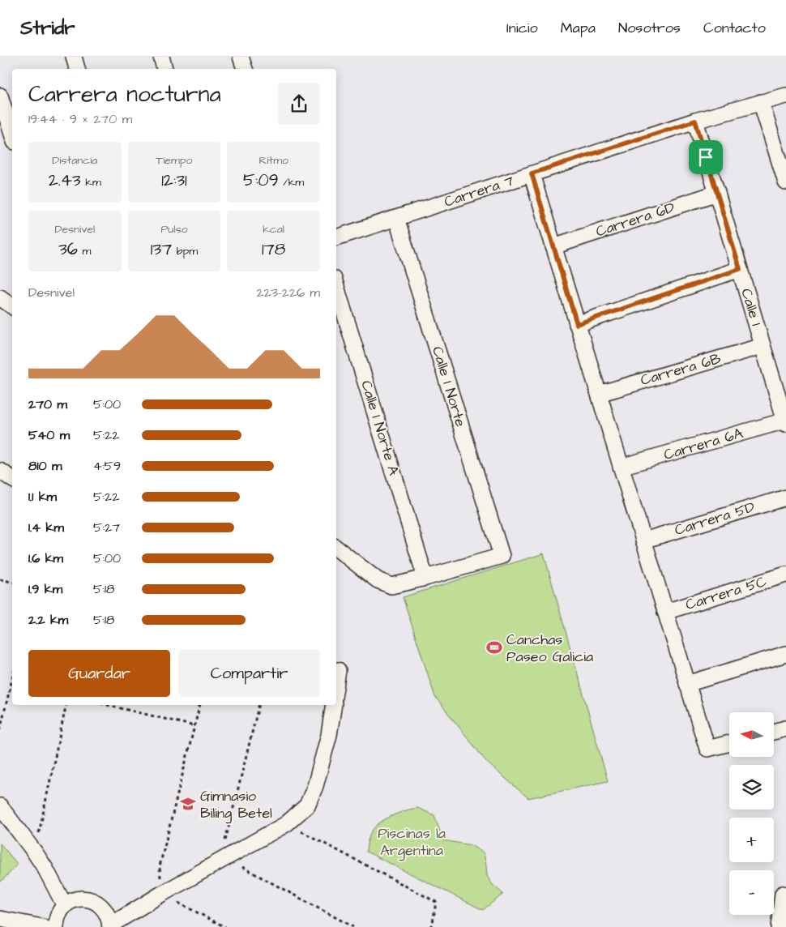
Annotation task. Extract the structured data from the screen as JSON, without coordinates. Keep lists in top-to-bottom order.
{
  "streets": {
    "street": [
      "Carrera 7",
      "Carrera 6D",
      "Calle 1",
      "Carrera 6B",
      "Calle 1 Norte",
      "Calle 1 Norte A",
      "Carrera 6A",
      "Carrera 5D",
      "Carrera 5C"
    ]
  },
  "crossings": [
    ["Carrera 7", "Calle 1"],
    ["Carrera 7", "Calle 1 Norte"],
    ["Carrera 6D", "Calle 1"],
    ["Calle 1", "Carrera 6B"],
    ["Calle 1", "Carrera 6A"],
    ["Calle 1 Norte", "Calle 1 Norte A"]
  ],
  "parks": ["Piscinas la Argentina"],
  "places": {
    "sports": ["Canchas Paseo Galicia"],
    "school or university": ["Gimnasio Biling Betel"]
  },
  "north": "left",
  "page": {
    "header": "Stridr",
    "nav": [
      "Inicio",
      "Mapa",
      "Nosotros",
      "Contacto"
    ],
    "heading": ["Carrera nocturna", "19:44 · 9 × 270 m"],
    "stats": [
      ["Distancia", "2.43 km"],
      ["Tiempo", "12:31"],
      ["Ritmo", "5:09 /km"],
      ["Desnivel", "36 m"],
      ["Pulso", "137 bpm"],
      ["kcal", "178"]
    ],
    "chart": ["Desnivel", "223–226 m"],
    "list": [
      {
        "name": "270 m",
        "note": "5:00"
      },
      {
        "name": "540 m",
        "note": "5:22"
      },
      {
        "name": "810 m",
        "note": "4:59"
      },
      {
        "name": "1.1 km",
        "note": "5:22"
      },
      {
        "name": "1.4 km",
        "note": "5:27"
      },
      {
        "name": "1.6 km",
        "note": "5:00"
      },
      {
        "name": "1.9 km",
        "note": "5:18"
      },
      {
        "name": "2.2 km",
        "note": "5:18"
      }
    ],
    "buttons": ["Guardar", "Compartir"],
    "map_buttons": ["+", "−"]
  }
}
